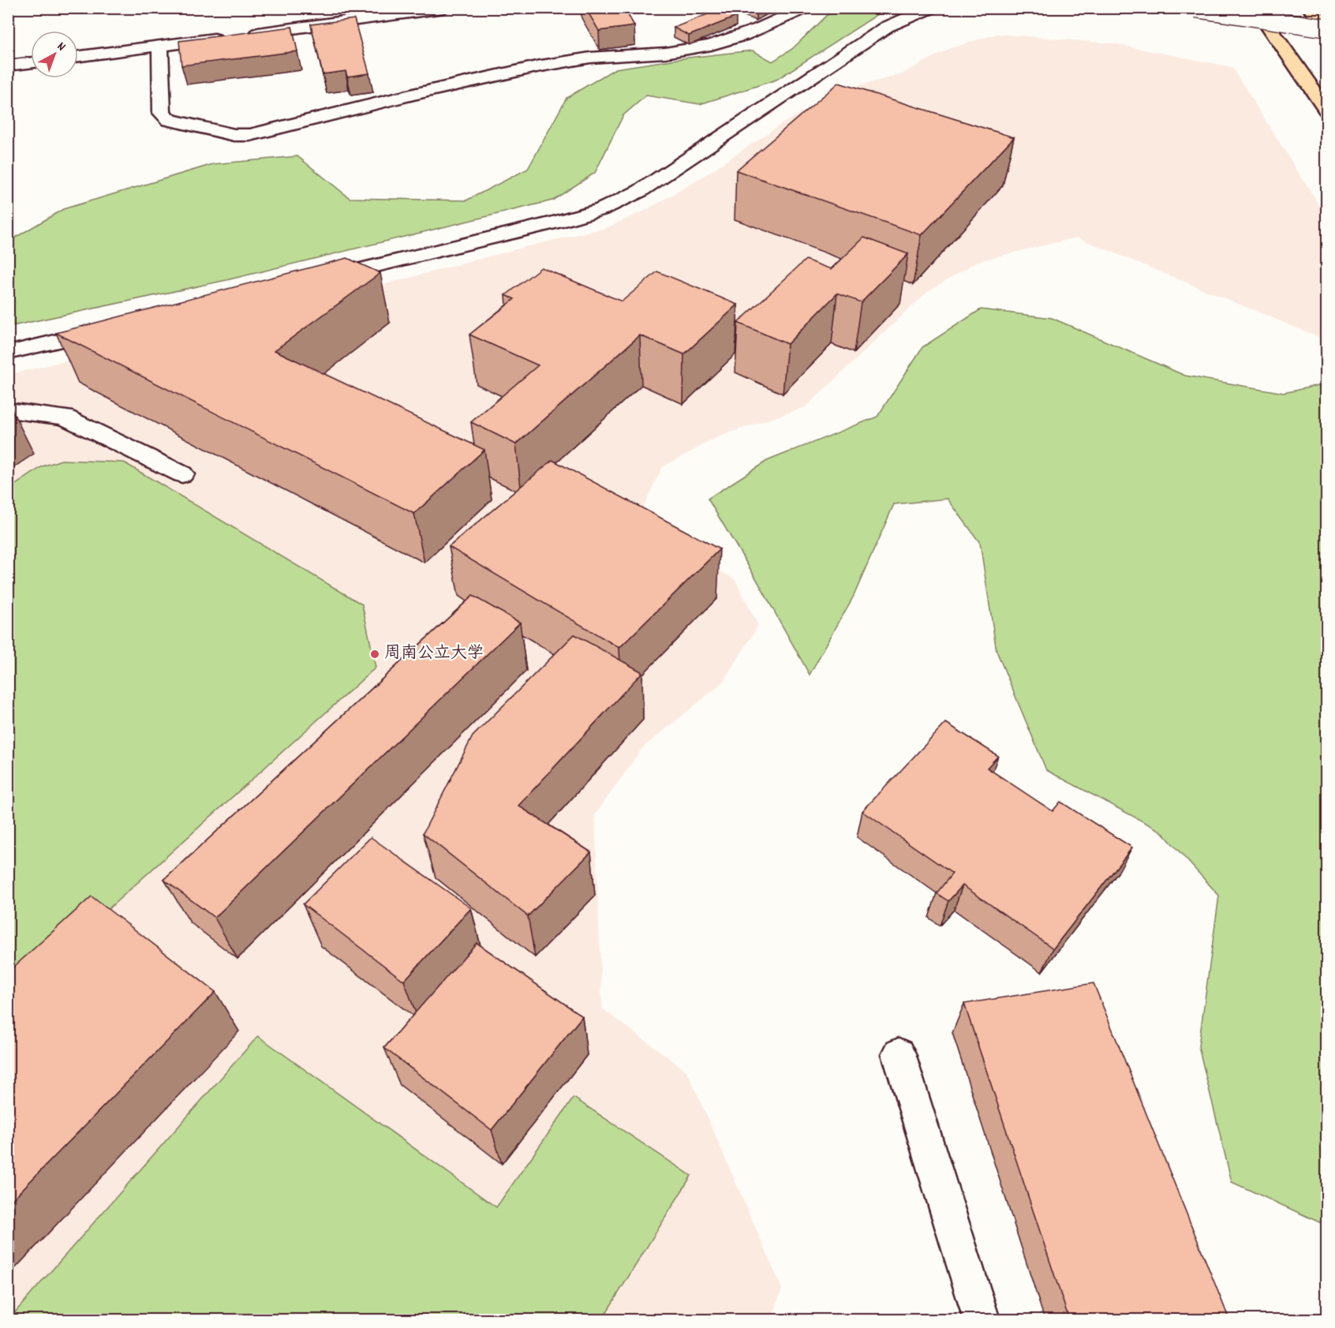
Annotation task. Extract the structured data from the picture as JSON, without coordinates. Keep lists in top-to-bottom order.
{
  "places": ["周南公立大学"],
  "north": "top right"
}
